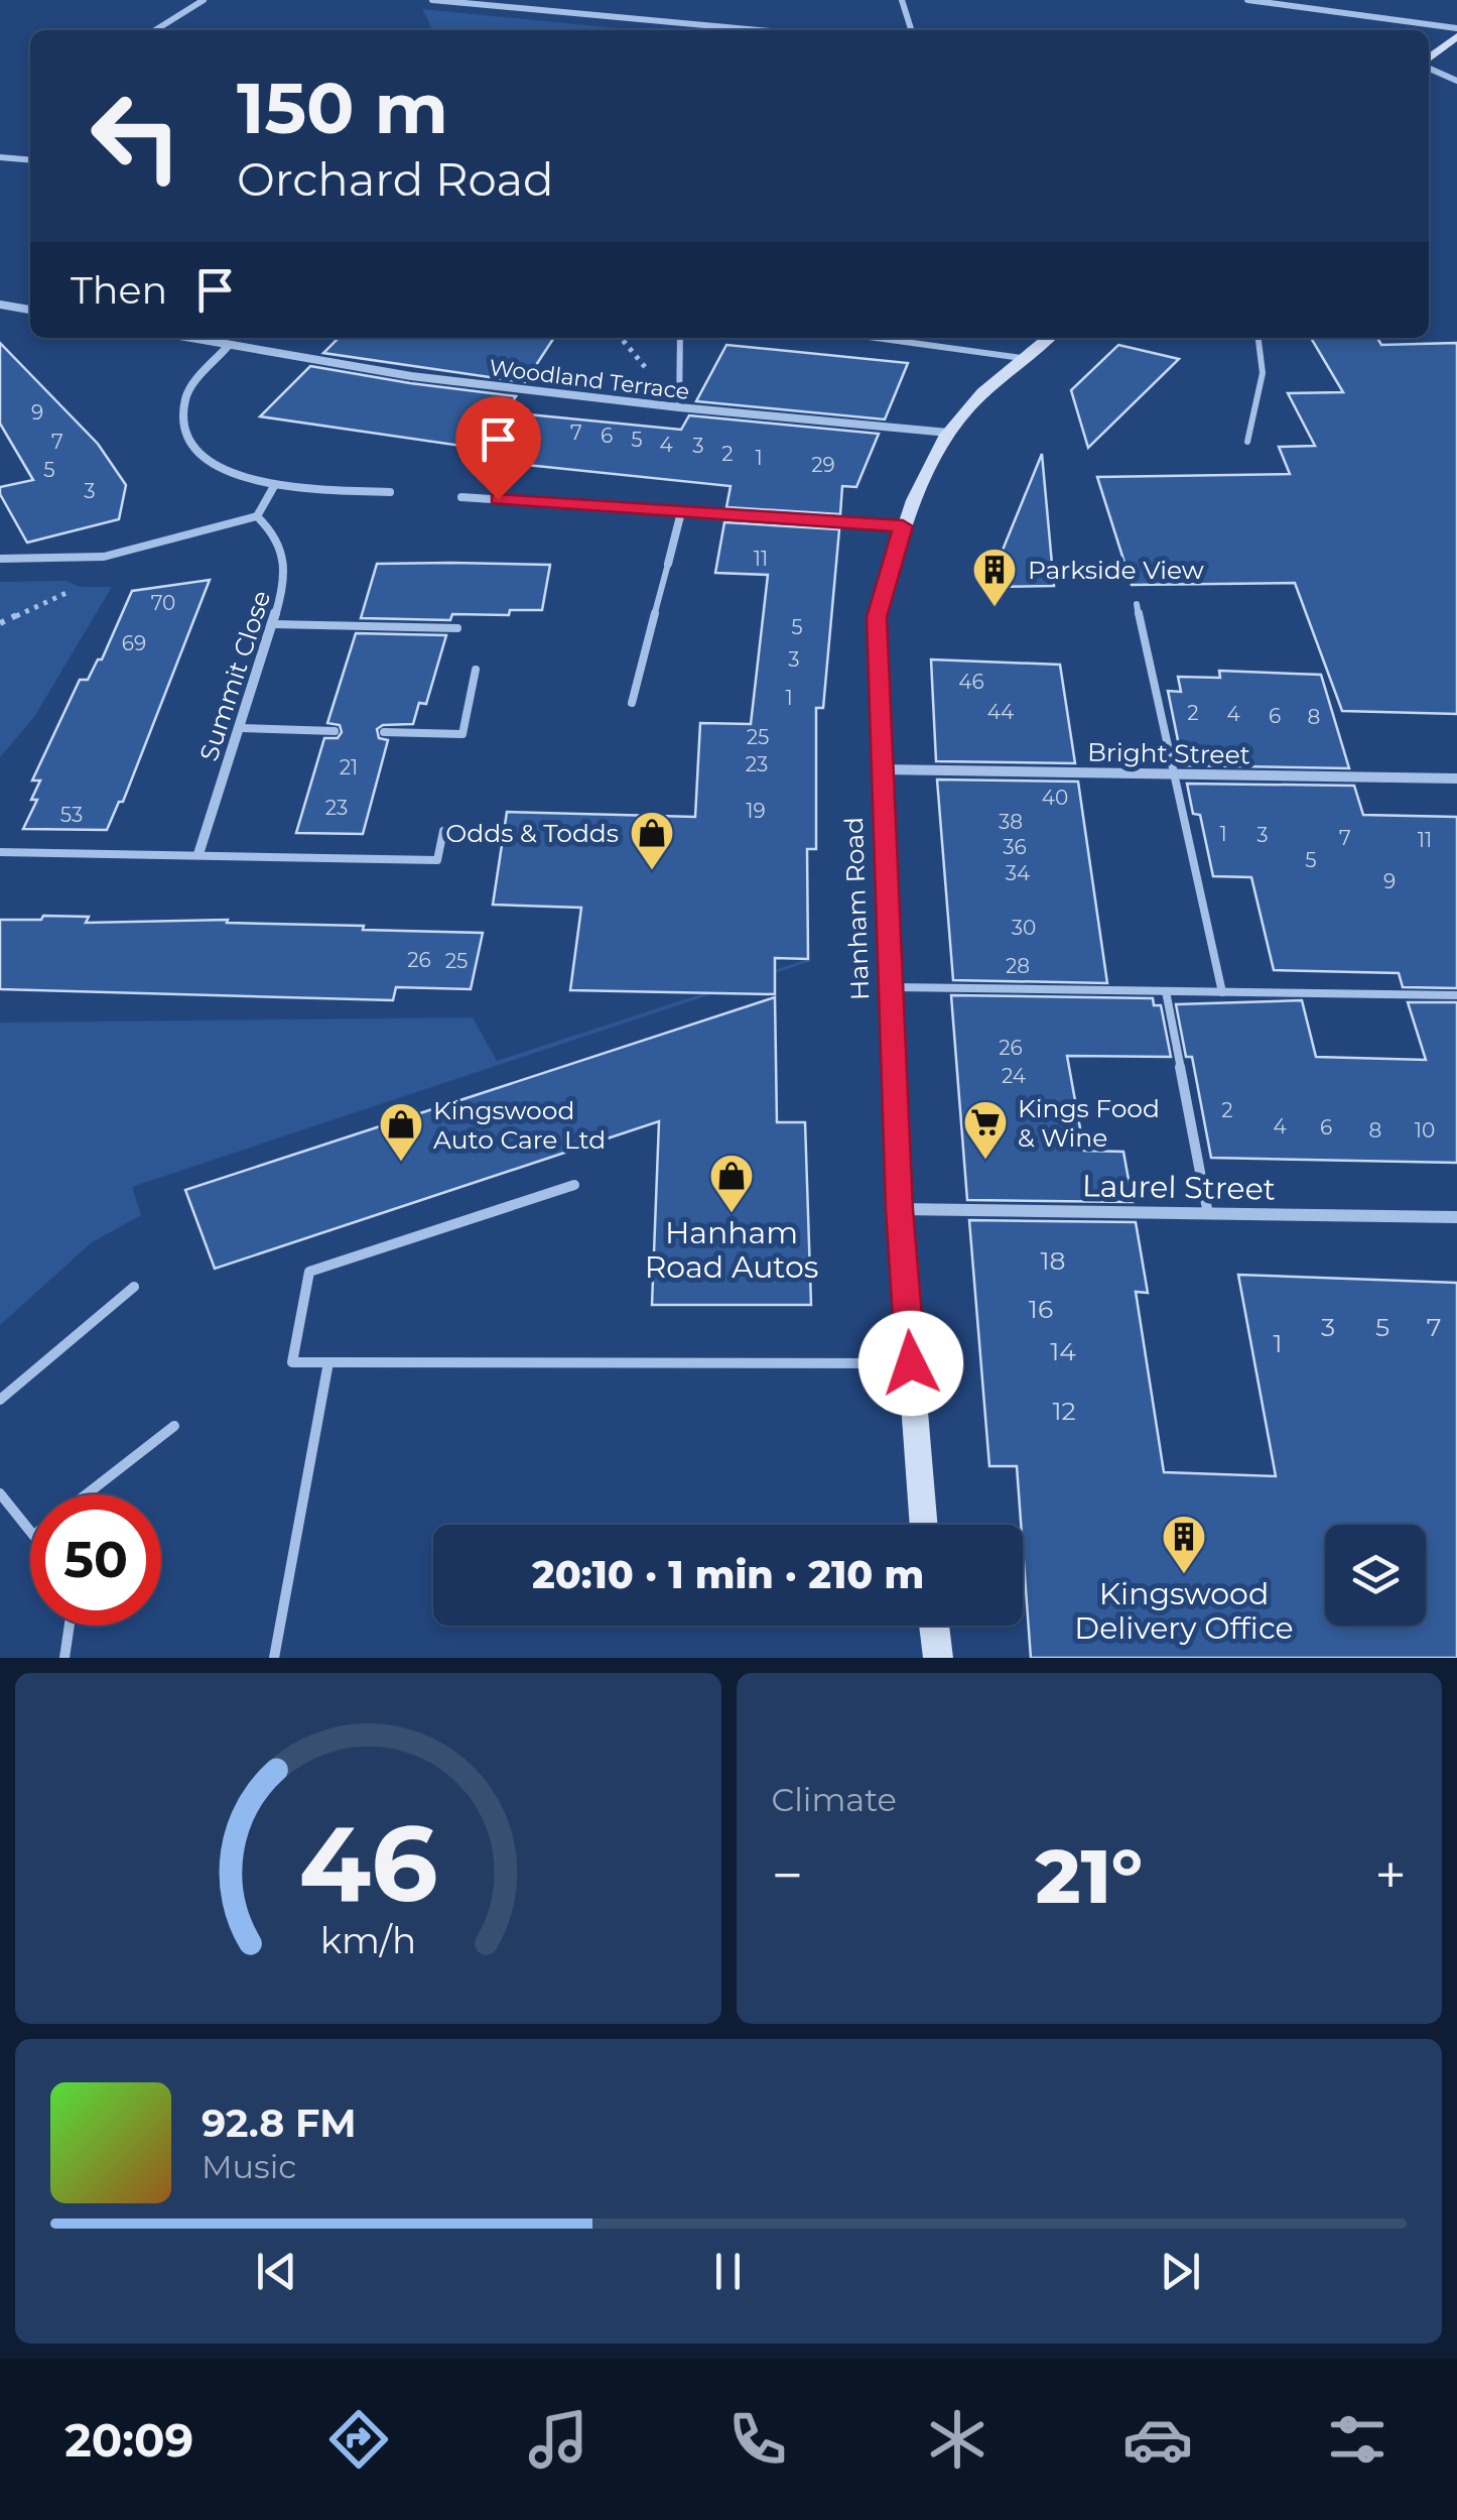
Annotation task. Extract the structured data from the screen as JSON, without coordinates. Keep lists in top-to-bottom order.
{
  "streets": {
    "main road": ["Hanham Road"],
    "street": [
      "Woodland Terrace",
      "Summit Close",
      "Bright Street",
      "Laurel Street"
    ]
  },
  "crossings": [
    ["Woodland Terrace", "Hanham Road"],
    ["Bright Street", "Hanham Road"],
    ["Hanham Road", "Laurel Street"]
  ],
  "places": {
    "building": ["Parkside View", "Kingswood Delivery Office"],
    "shop": ["Odds & Todds", "Kingswood Auto Care Ltd", "Hanham Road Autos"],
    "supermarket": ["Kings Food & Wine"]
  },
  "house_numbers": [
    "9",
    "7",
    "6",
    "5",
    "7",
    "4",
    "3",
    "2",
    "1",
    "29",
    "5",
    "3",
    "11",
    "70",
    "5",
    "69",
    "3",
    "46",
    "1",
    "44",
    "2",
    "4",
    "6",
    "8",
    "25",
    "23",
    "21",
    "40",
    "23",
    "19",
    "53",
    "38",
    "1",
    "3",
    "7",
    "11",
    "36",
    "5",
    "34",
    "9",
    "30",
    "26",
    "25",
    "28",
    "26",
    "24",
    "2",
    "4",
    "6",
    "8",
    "10",
    "18",
    "16",
    "3",
    "5",
    "7",
    "1",
    "14",
    "12"
  ],
  "page": {
    "turn": ["150 m", "Orchard Road"],
    "then": "Then",
    "limit": "50",
    "trip": "20:10 · 1 min · 210 m",
    "tile": "Climate",
    "heat": ["−", "21°", "+"],
    "song": ["92.8 FM", "Music"],
    "tabs": "20:09",
    "gauge": ["46", "km/h"]
  }
}
